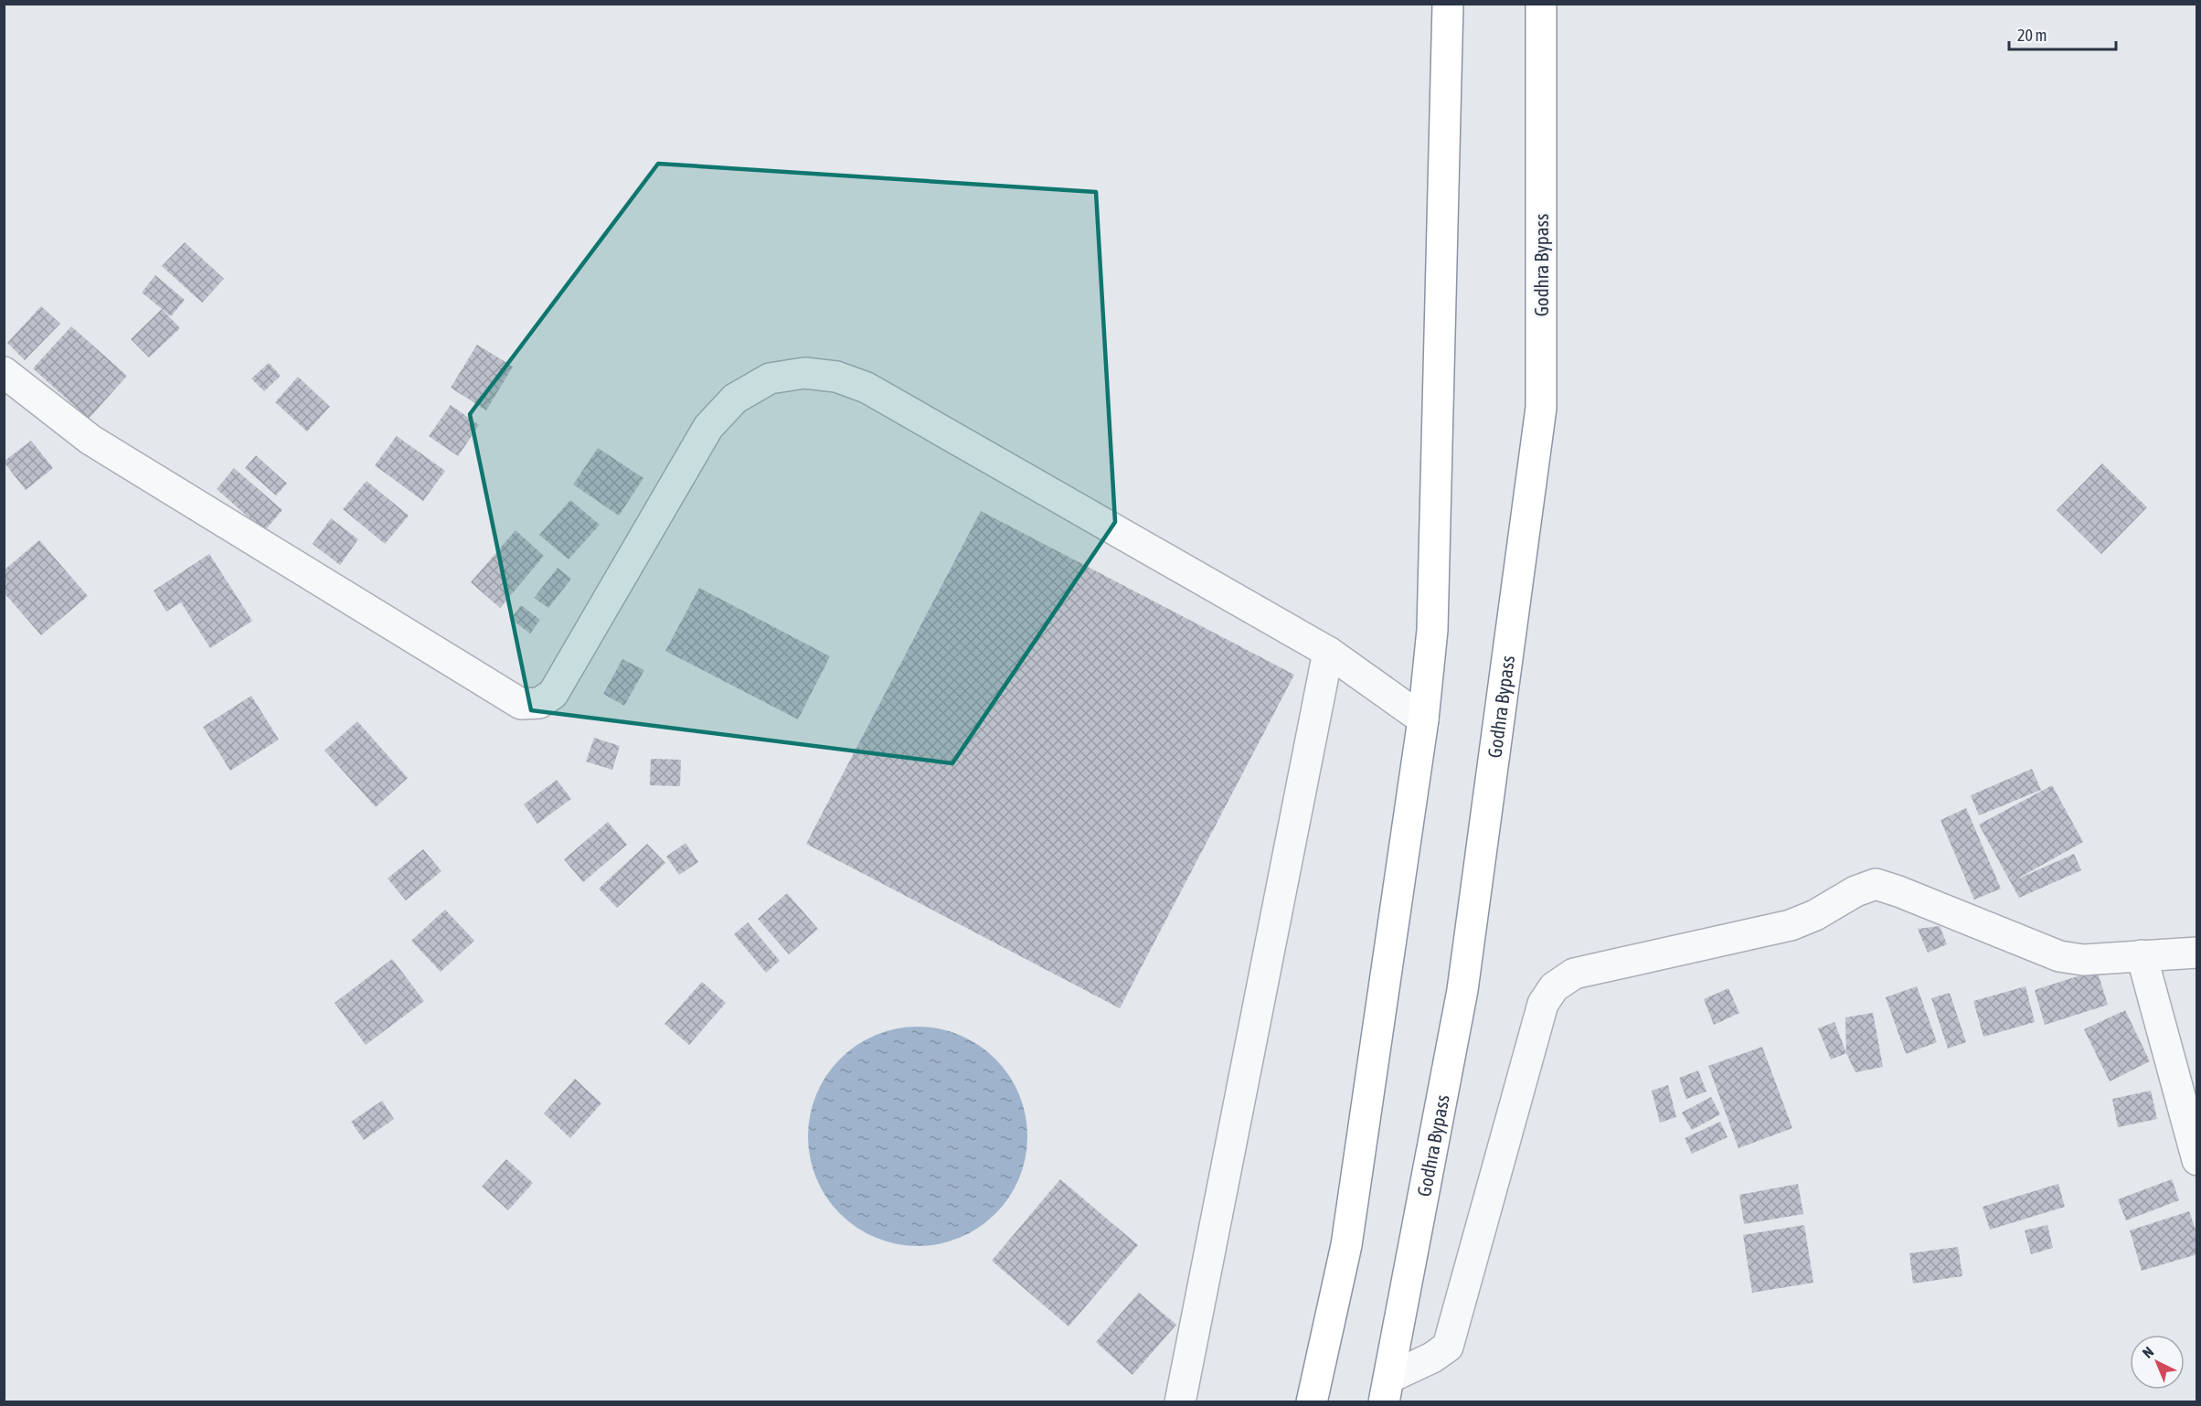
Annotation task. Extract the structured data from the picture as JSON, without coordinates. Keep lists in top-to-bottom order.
{
  "streets": {
    "highway": ["Godhra Bypass"]
  },
  "scale_bar": "20 m",
  "north": "top left"
}
